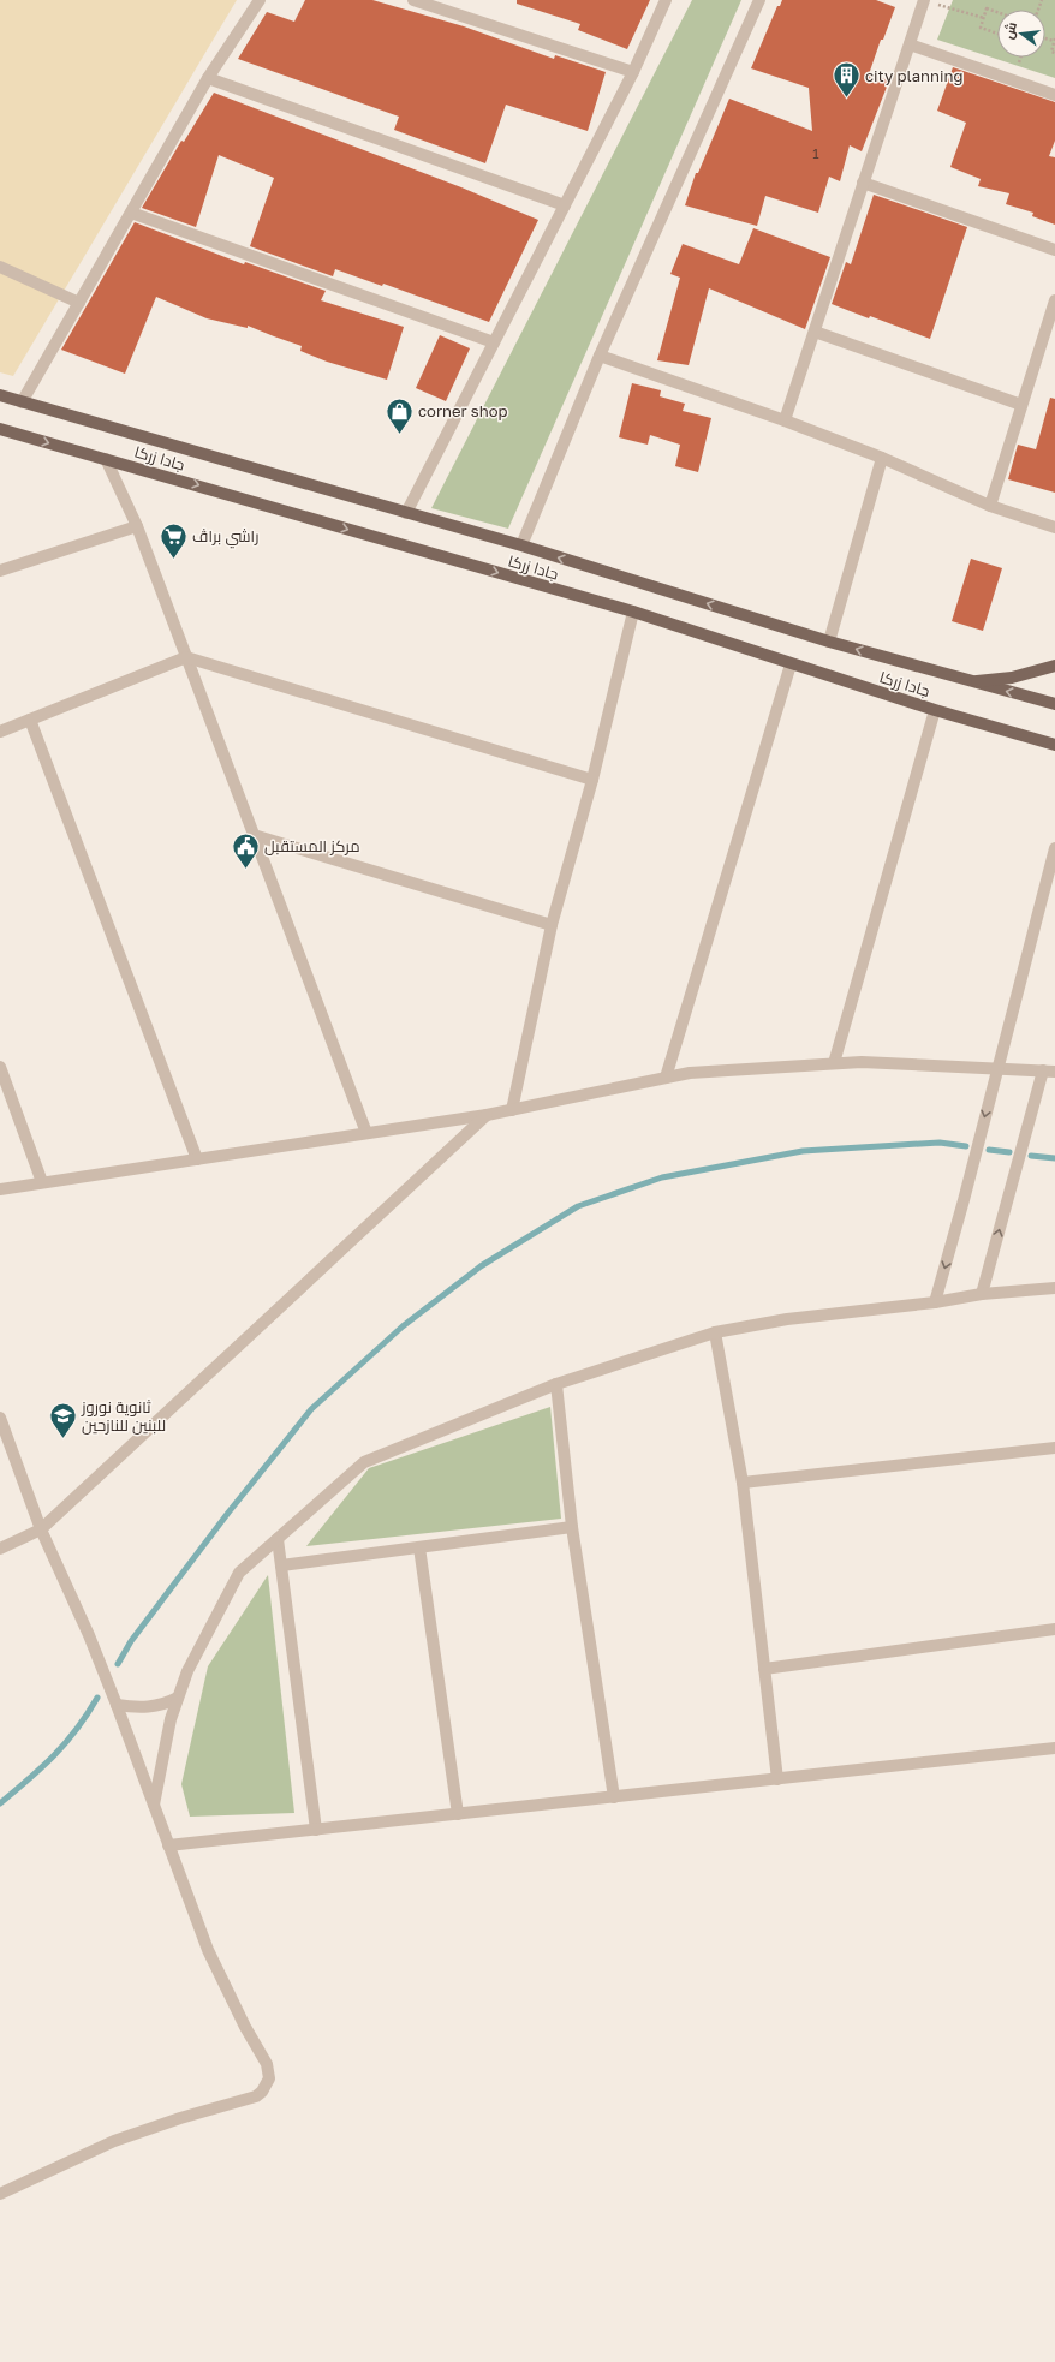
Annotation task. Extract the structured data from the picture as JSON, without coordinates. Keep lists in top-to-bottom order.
{
  "streets": {
    "main road": ["جادا زرکا"]
  },
  "places": {
    "building": ["city planning"],
    "shop": ["corner shop"],
    "supermarket": ["راشي براڤ"],
    "public building": ["مركز المستقبل"],
    "school or university": ["ثانوية نوروز للبنين للنازحين"]
  },
  "house_numbers": ["1"],
  "north": "left"
}
